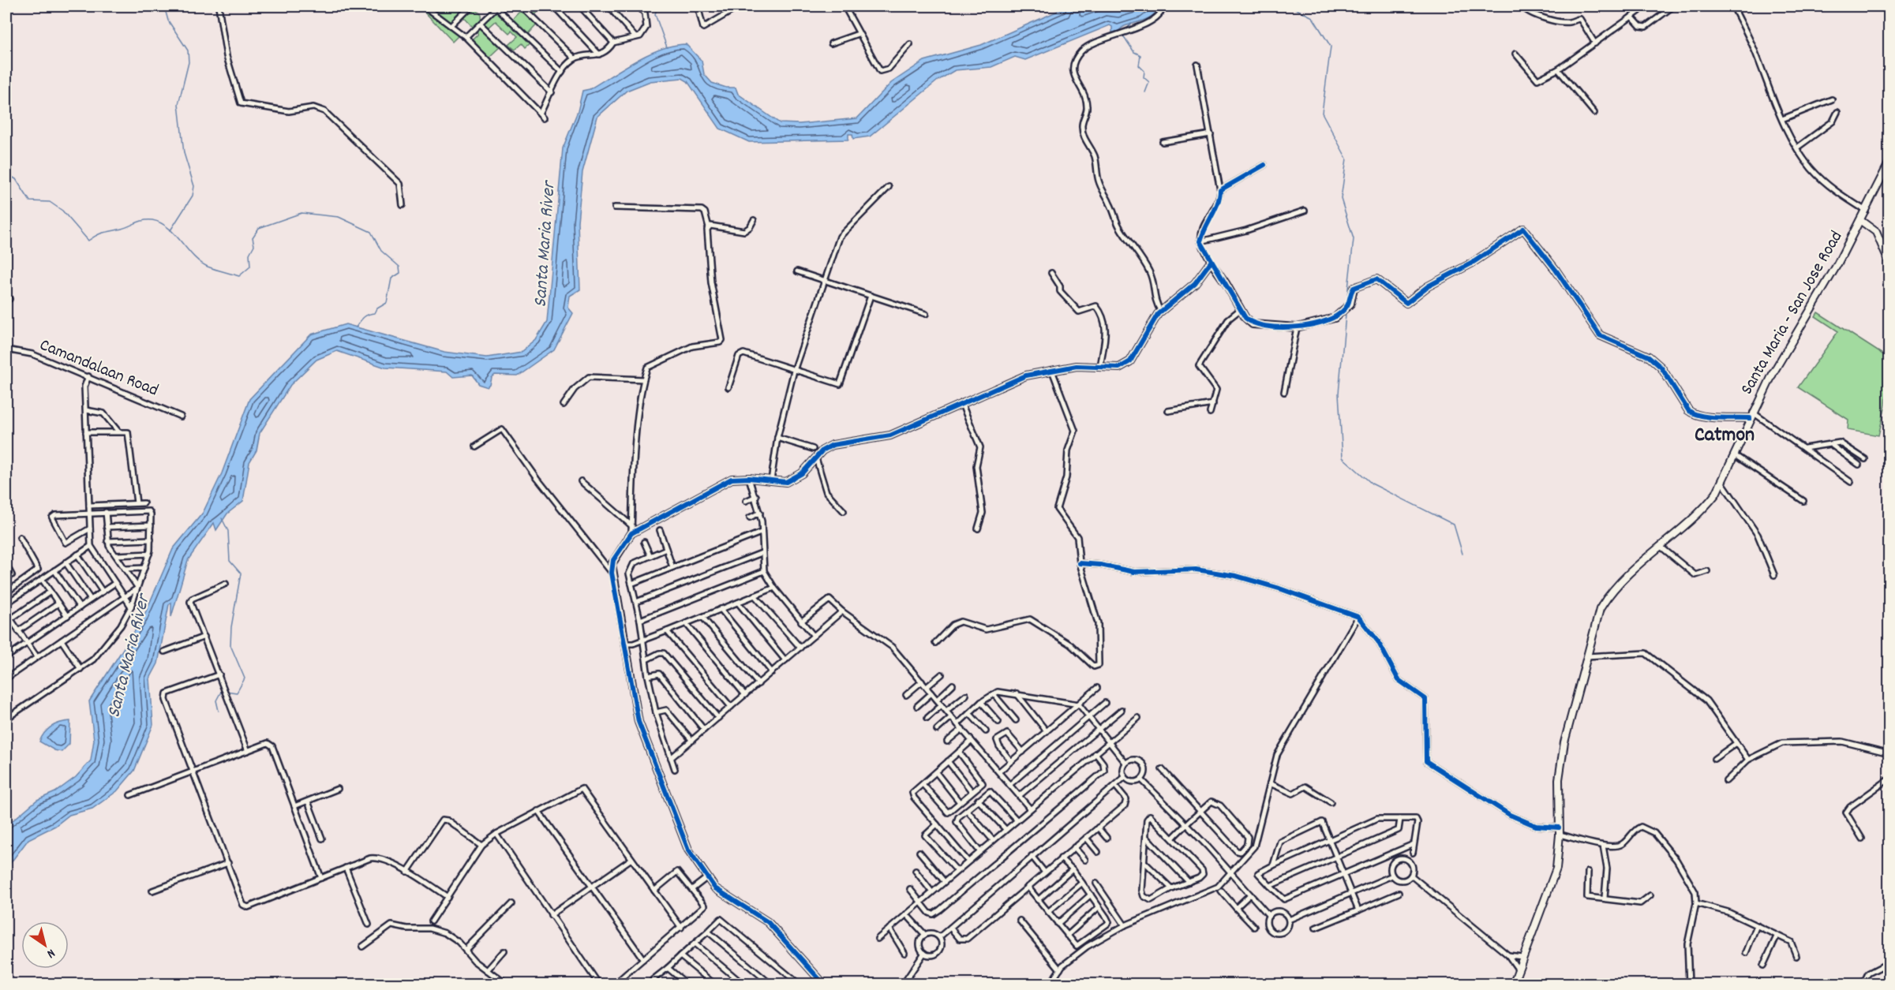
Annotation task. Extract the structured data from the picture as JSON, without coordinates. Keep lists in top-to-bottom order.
{
  "streets": {
    "street": ["Santa Maria - San Jose Road", "Camandalaan Road"]
  },
  "districts": ["Catmon"],
  "water": ["Santa Maria River"],
  "north": "bottom right"
}
